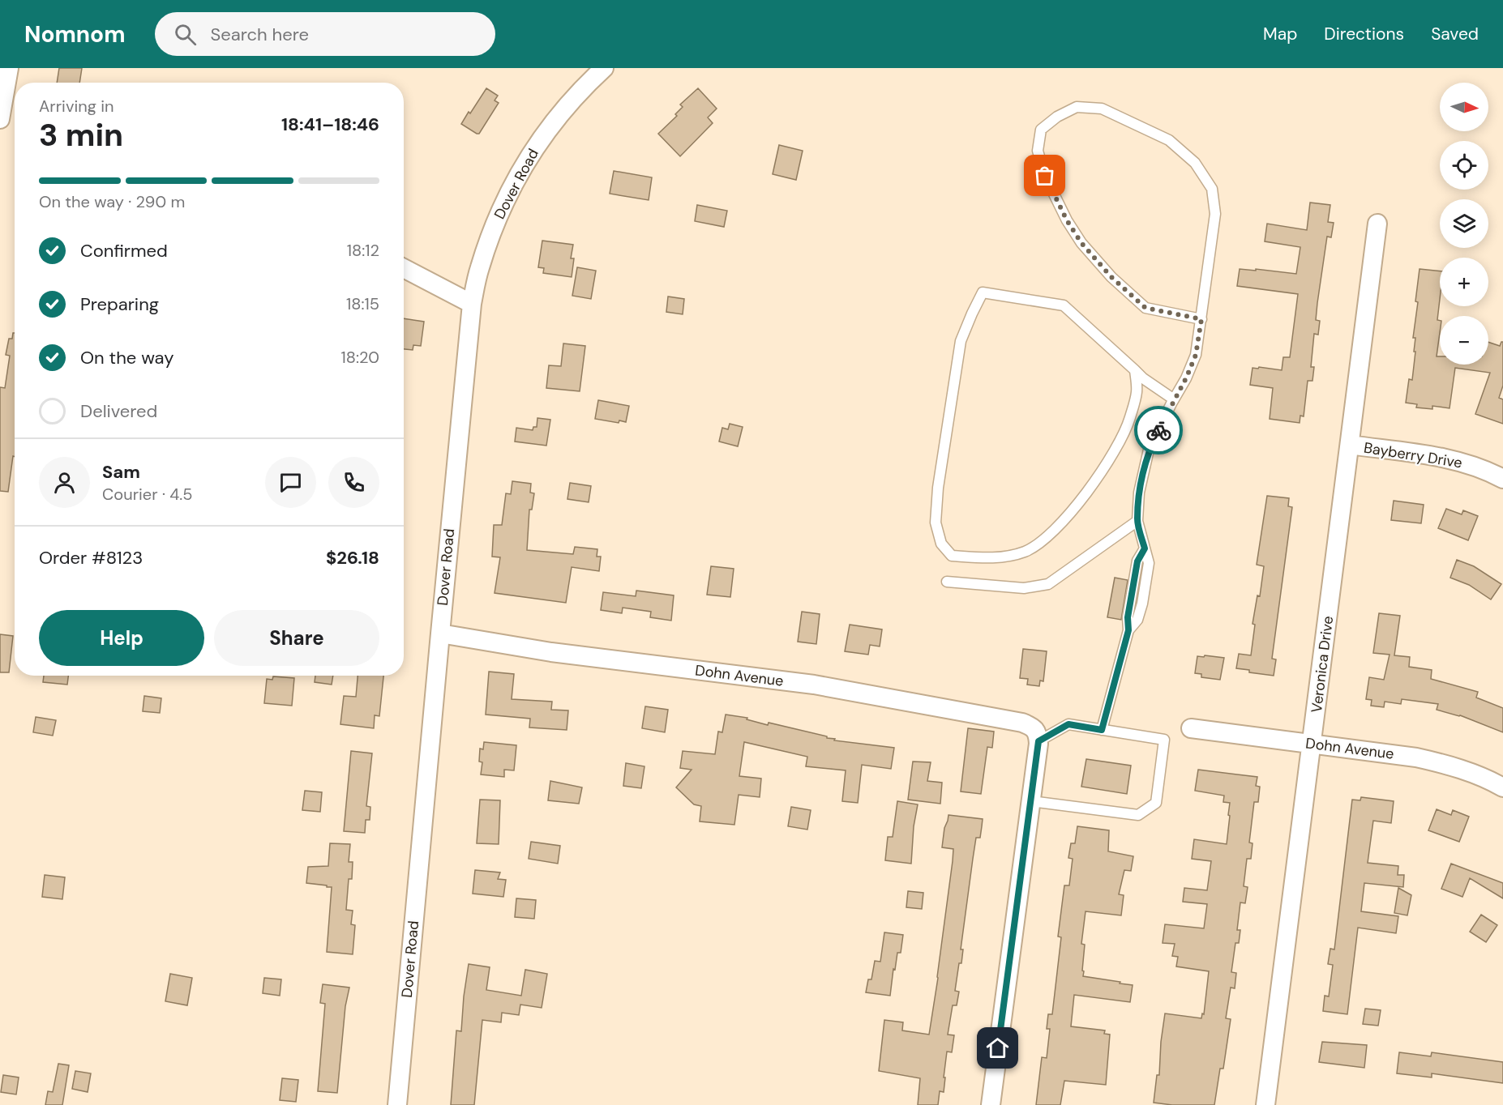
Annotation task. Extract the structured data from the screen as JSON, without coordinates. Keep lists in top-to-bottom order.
{
  "streets": {
    "street": [
      "Dover Road",
      "Bayberry Drive",
      "Veronica Drive",
      "Dohn Avenue"
    ]
  },
  "crossings": [
    ["Dover Road", "Dohn Avenue"],
    ["Bayberry Drive", "Veronica Drive"],
    ["Veronica Drive", "Dohn Avenue"]
  ],
  "north": "right",
  "page": {
    "header": "Nomnom",
    "search": "Search here",
    "nav": ["Map", "Directions", "Saved"],
    "map_buttons": ["+", "−"],
    "heading": ["3 min", "Arriving in", "18:41–18:46"],
    "panel": [
      "Sam",
      "Courier · 4.5",
      "Order #8123",
      "$26.18"
    ],
    "bar": "On the way · 290 m",
    "list": [
      ["Confirmed", "18:12"],
      ["Preparing", "18:15"],
      ["On the way", "18:20"],
      "Delivered"
    ],
    "buttons": ["Help", "Share"]
  }
}
